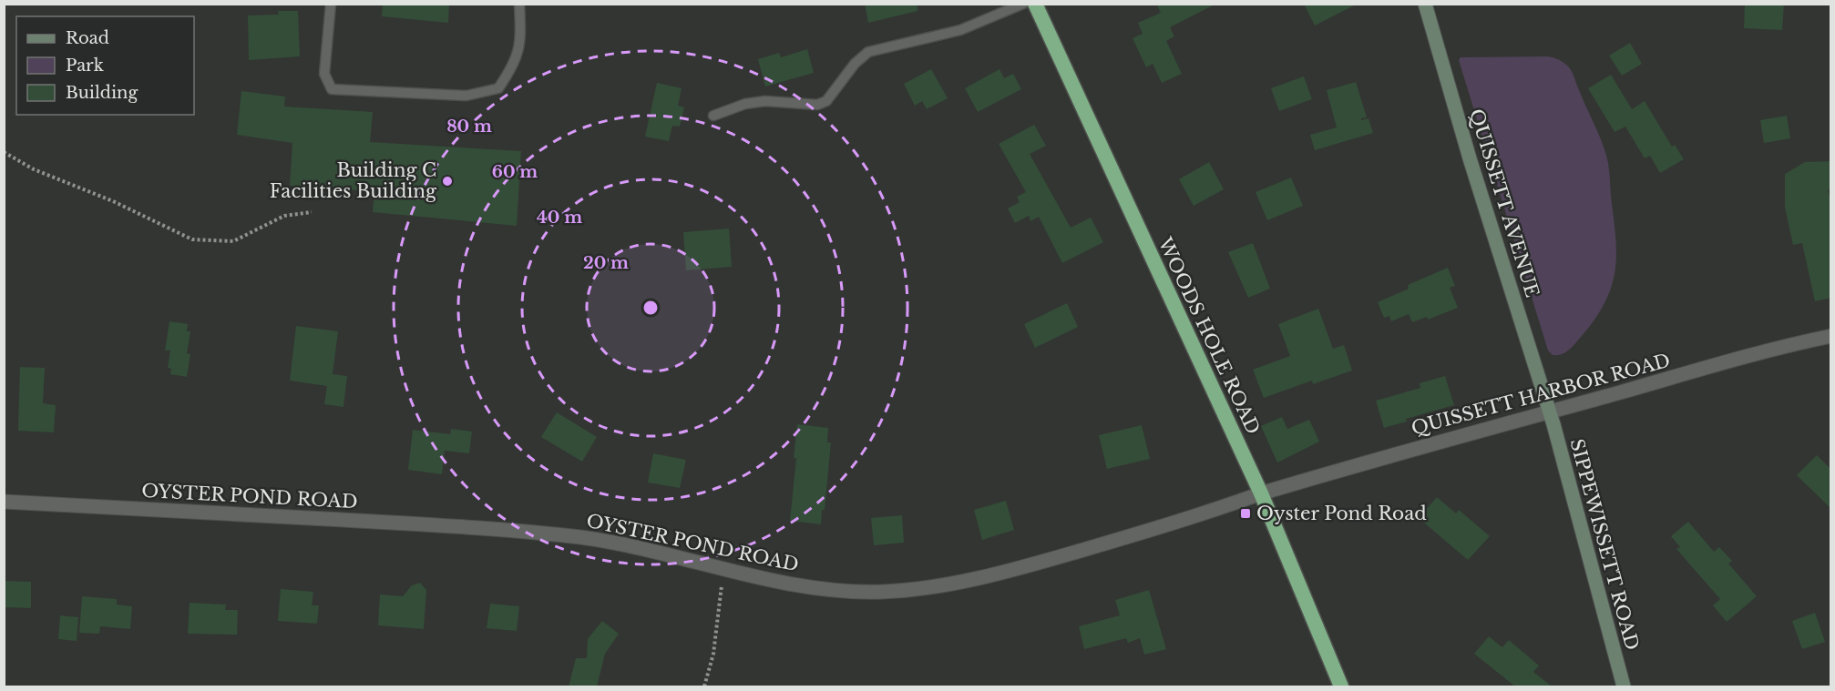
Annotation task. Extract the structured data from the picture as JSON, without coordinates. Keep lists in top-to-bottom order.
{
  "streets": {
    "highway": ["WOODS HOLE ROAD"],
    "main road": ["QUISSETT AVENUE", "SIPPEWISSETT ROAD"],
    "street": ["QUISSETT HARBOR ROAD", "OYSTER POND ROAD"]
  },
  "crossings": [
    ["QUISSETT AVENUE", "QUISSETT HARBOR ROAD"],
    ["QUISSETT AVENUE", "SIPPEWISSETT ROAD"],
    ["WOODS HOLE ROAD", "QUISSETT HARBOR ROAD"],
    ["WOODS HOLE ROAD", "OYSTER POND ROAD"],
    ["QUISSETT HARBOR ROAD", "OYSTER POND ROAD"],
    ["QUISSETT HARBOR ROAD", "SIPPEWISSETT ROAD"]
  ],
  "places": {
    "other": ["Building C Facilities Building"],
    "transit": ["Oyster Pond Road"]
  },
  "legend": ["Road", "Park", "Building"],
  "rings": [
    "80 m",
    "60 m",
    "40 m",
    "20 m"
  ]
}
